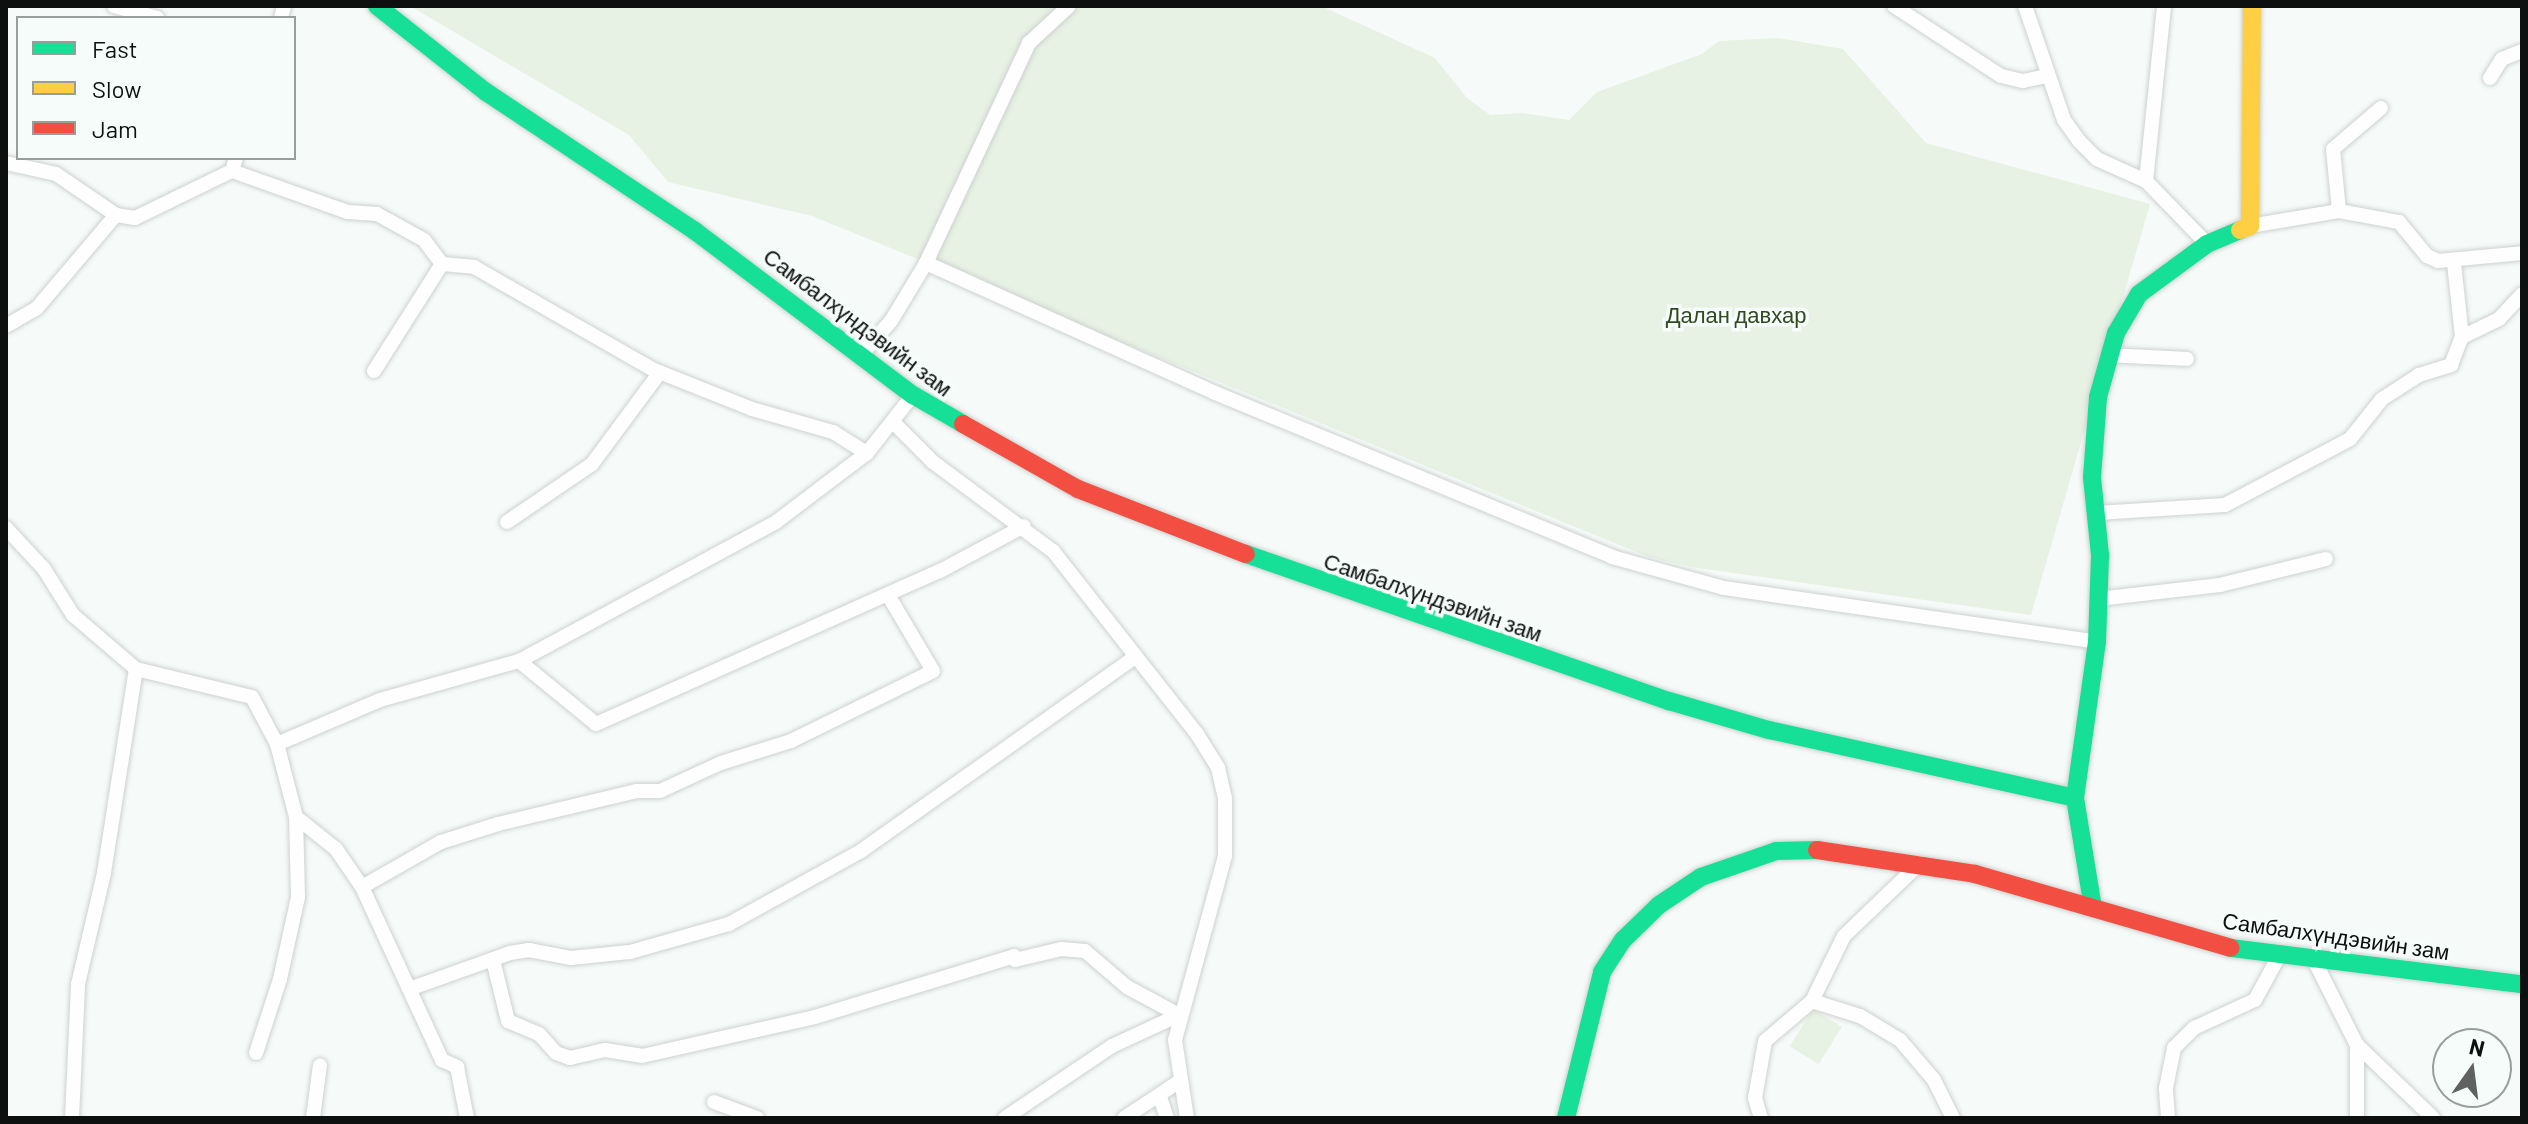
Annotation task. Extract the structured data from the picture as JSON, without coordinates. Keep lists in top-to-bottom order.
{
  "streets": {
    "street": ["Самбалхүндэвийн зам"]
  },
  "parks": ["Далан давхар"],
  "legend": ["Fast", "Slow", "Jam"],
  "north": "top"
}
